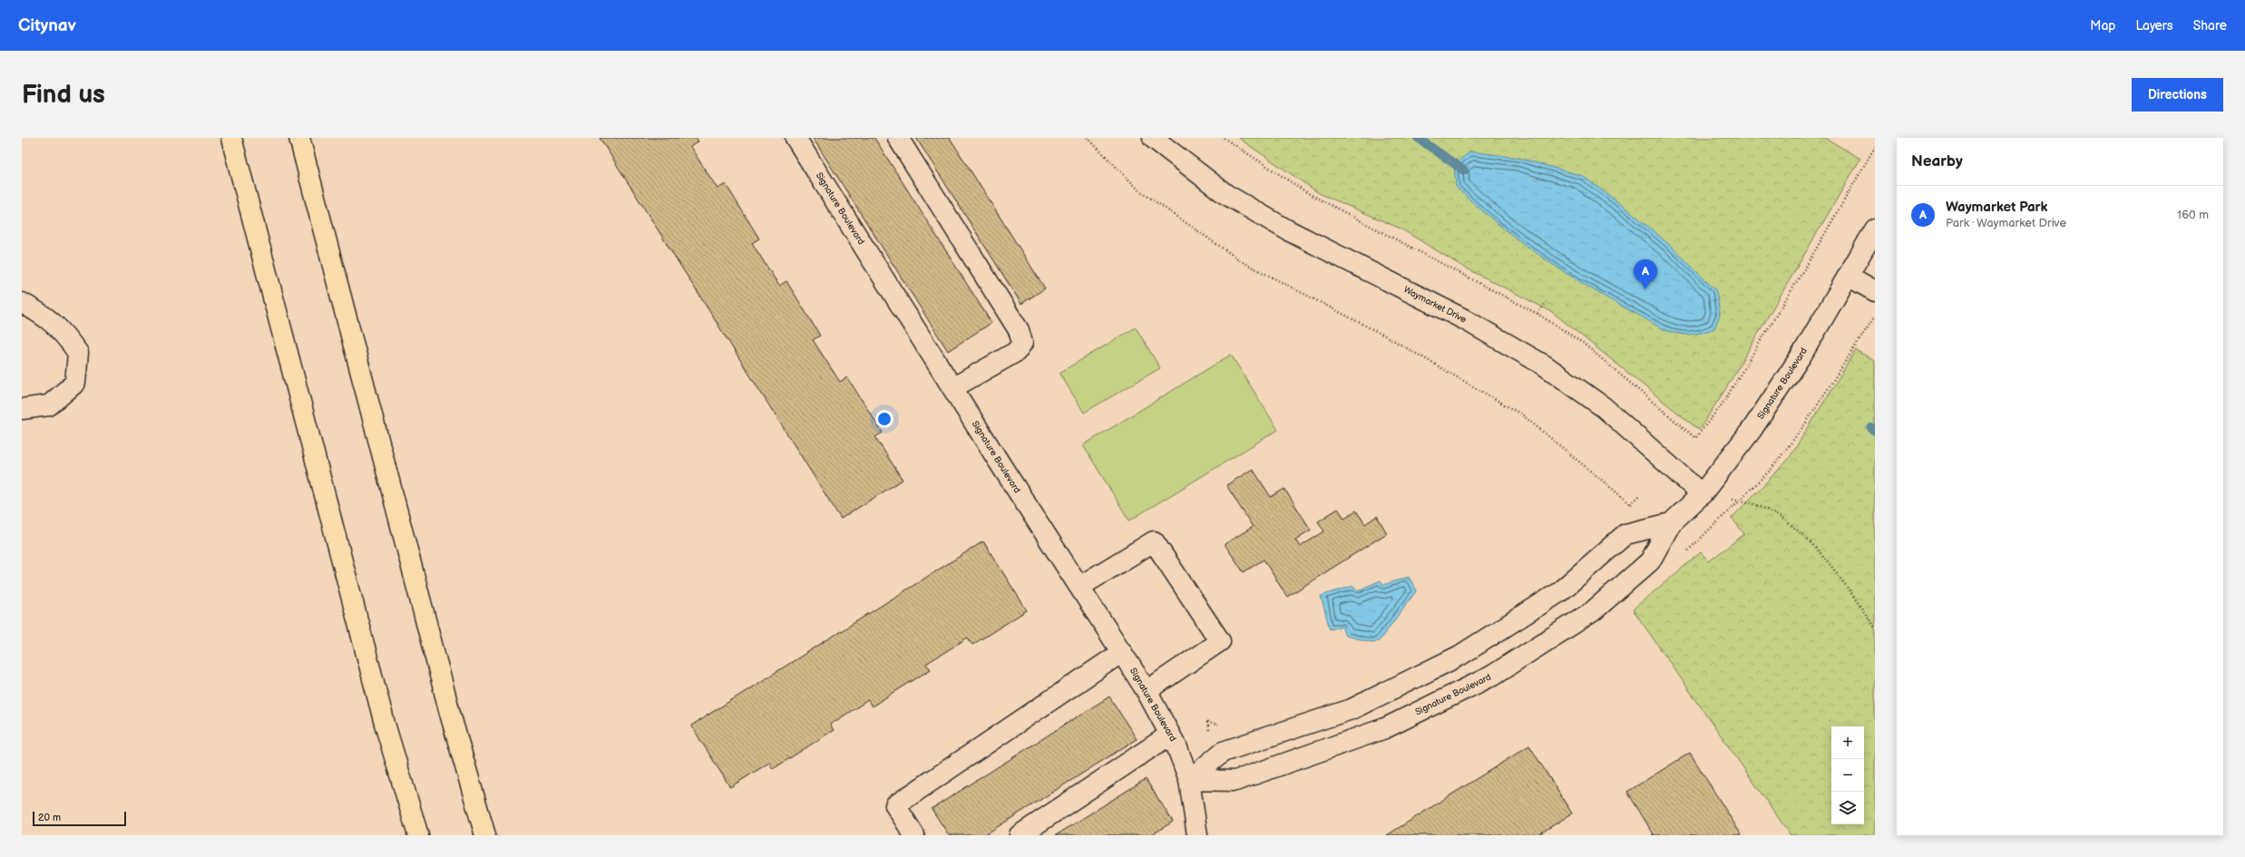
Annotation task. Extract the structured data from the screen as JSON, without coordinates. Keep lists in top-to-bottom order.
{
  "streets": {
    "street": ["Signature Boulevard", "Waymarket Drive"]
  },
  "crossings": [
    ["Signature Boulevard", "Waymarket Drive"]
  ],
  "scale_bar": "20 m",
  "page": {
    "header": "Citynav",
    "nav": ["Map", "Layers", "Share"],
    "buttons": "Directions",
    "title": "Find us",
    "heading": "Nearby",
    "list": [
      {
        "mark": "A",
        "name": "Waymarket Park",
        "note": "Park · Waymarket Drive",
        "value": "160 m"
      }
    ],
    "pins": "A",
    "map_buttons": ["+", "−"],
    "scale": "20 m"
  }
}
